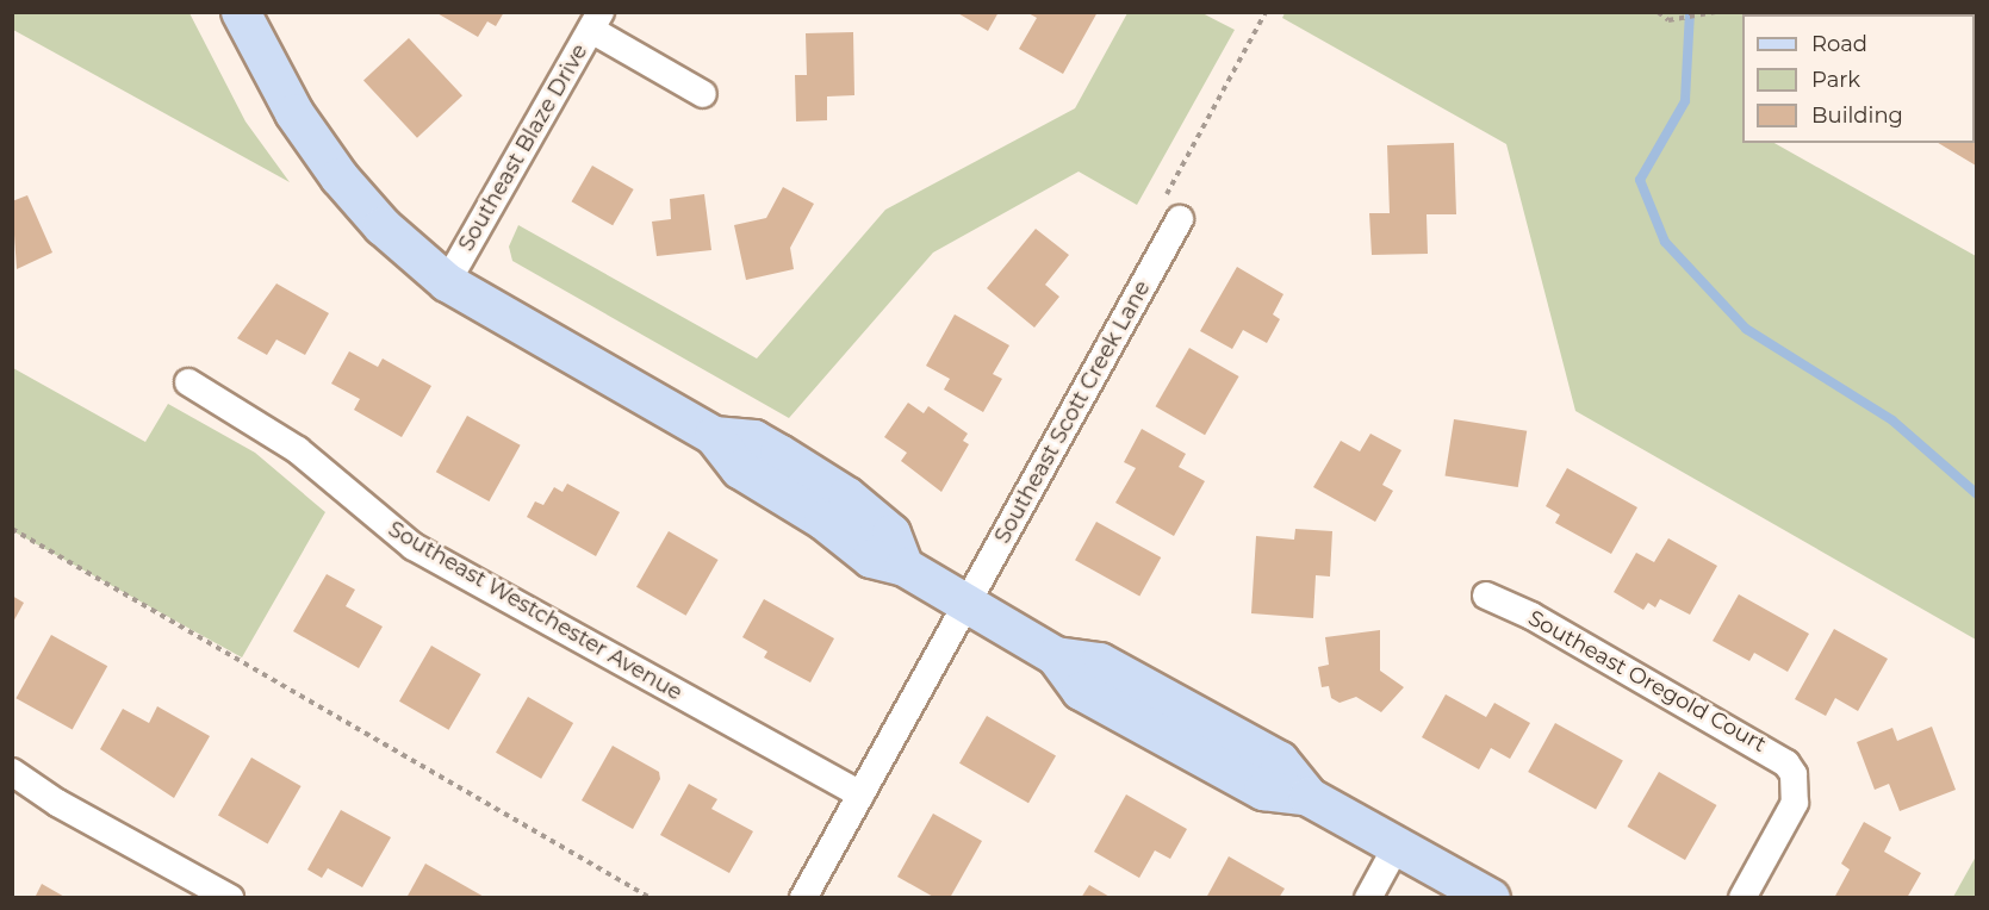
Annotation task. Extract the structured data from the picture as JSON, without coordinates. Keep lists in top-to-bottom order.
{
  "streets": {
    "street": [
      "Southeast Blaze Drive",
      "Southeast Scott Creek Lane",
      "Southeast Westchester Avenue",
      "Southeast Oregold Court"
    ]
  },
  "crossings": [
    ["Southeast Scott Creek Lane", "Southeast Westchester Avenue"]
  ],
  "legend": ["Road", "Park", "Building"]
}
